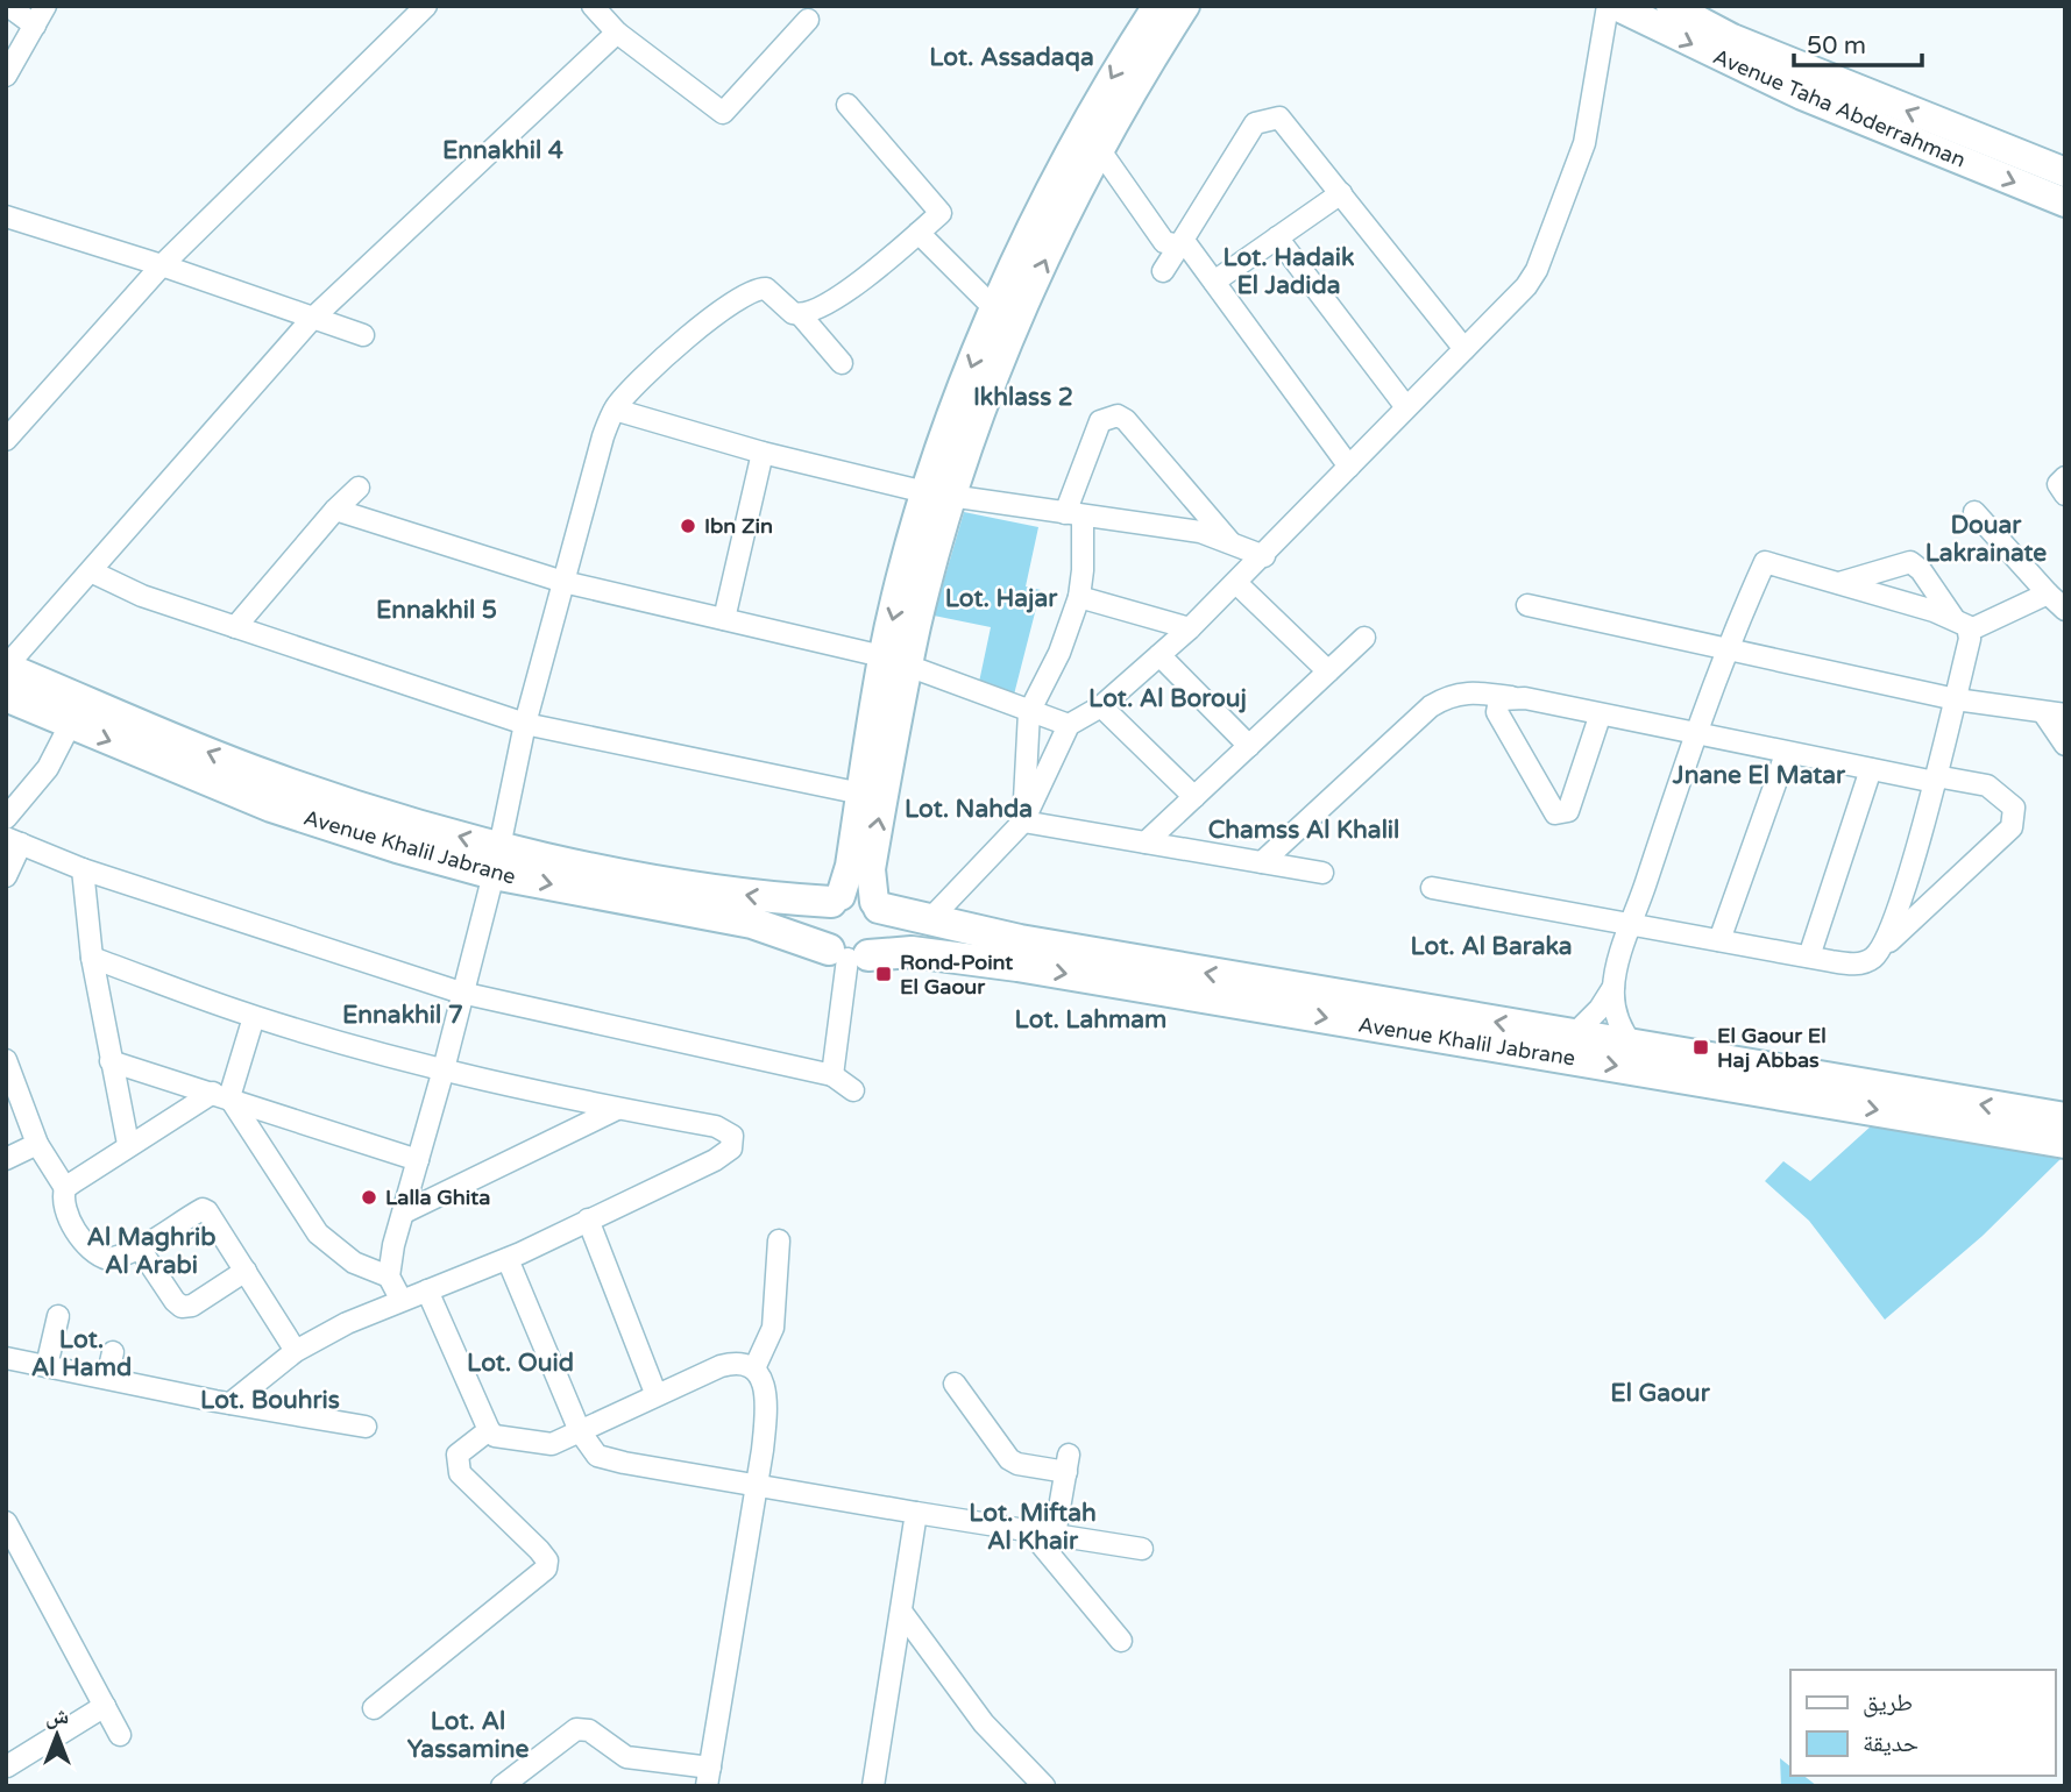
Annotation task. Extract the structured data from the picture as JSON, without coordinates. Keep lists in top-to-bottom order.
{
  "streets": {
    "main road": ["Avenue Khalil Jabrane"],
    "street": ["Avenue Taha Abderrahman"]
  },
  "districts": [
    "Lot. Assadaqa",
    "Ennakhil 4",
    "Lot. Hadaik El Jadida",
    "Ikhlass 2",
    "Douar Lakrainate",
    "Lot. Hajar",
    "Ennakhil 5",
    "Lot. Al Borouj",
    "Jnane El Matar",
    "Lot. Nahda",
    "Chamss Al Khalil",
    "Lot. Al Baraka",
    "Ennakhil 7",
    "Lot. Lahmam",
    "Al Maghrib Al Arabi",
    "Lot. Al Hamd",
    "Lot. Ouid",
    "El Gaour",
    "Lot. Bouhris",
    "Lot. Miftah Al Khair",
    "Lot. Al Yassamine"
  ],
  "places": {
    "other": ["Ibn Zin", "Lalla Ghita"],
    "transit": ["Rond-Point El Gaour", "El Gaour El Haj Abbas"]
  },
  "legend": ["طريق", "حديقة"],
  "scale_bar": "50 m",
  "north": "top"
}
